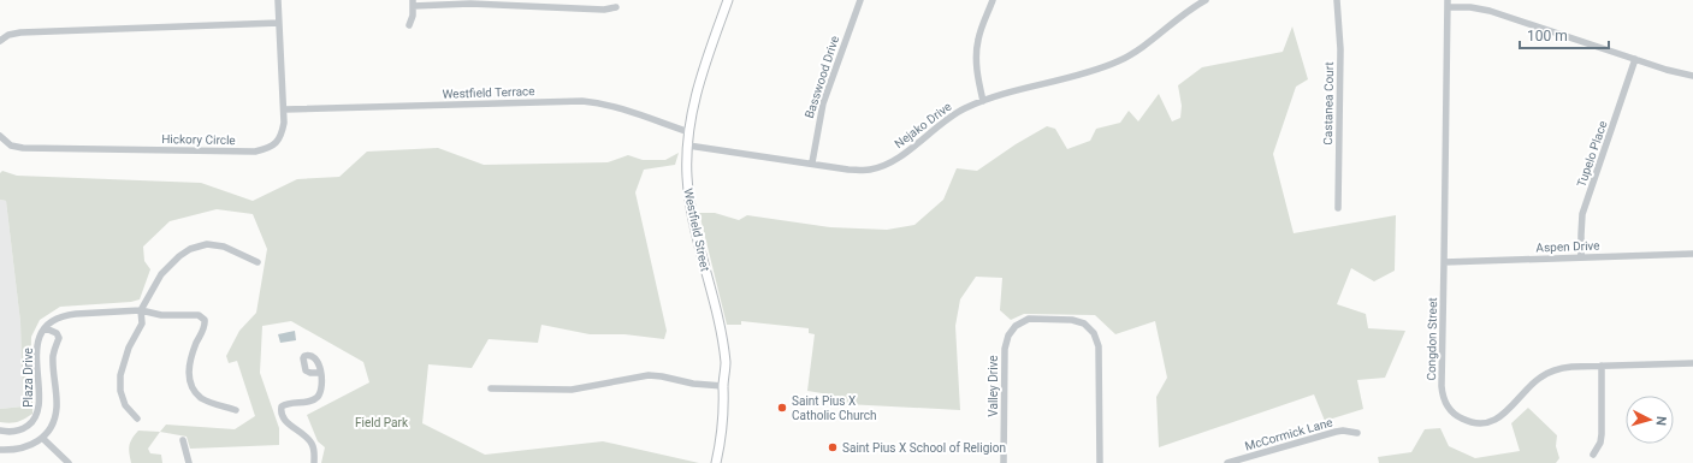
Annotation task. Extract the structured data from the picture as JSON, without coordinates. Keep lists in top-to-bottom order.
{
  "streets": {
    "main road": ["Westfield Street"],
    "street": [
      "Basswood Drive",
      "Westfield Terrace",
      "Castanea Court",
      "Nejako Drive",
      "Hickory Circle",
      "Tupelo Place",
      "Aspen Drive",
      "Congdon Street",
      "Plaza Drive",
      "Valley Drive",
      "McCormick Lane"
    ]
  },
  "crossings": [
    ["Basswood Drive", "Nejako Drive"],
    ["Westfield Terrace", "Hickory Circle"],
    ["Westfield Terrace", "Westfield Street"],
    ["Nejako Drive", "Westfield Street"],
    ["Tupelo Place", "Aspen Drive"],
    ["Aspen Drive", "Congdon Street"]
  ],
  "parks": ["Field Park"],
  "places": ["Saint Pius X Catholic Church", "Saint Pius X School of Religion"],
  "scale_bar": "100 m",
  "north": "right"
}
